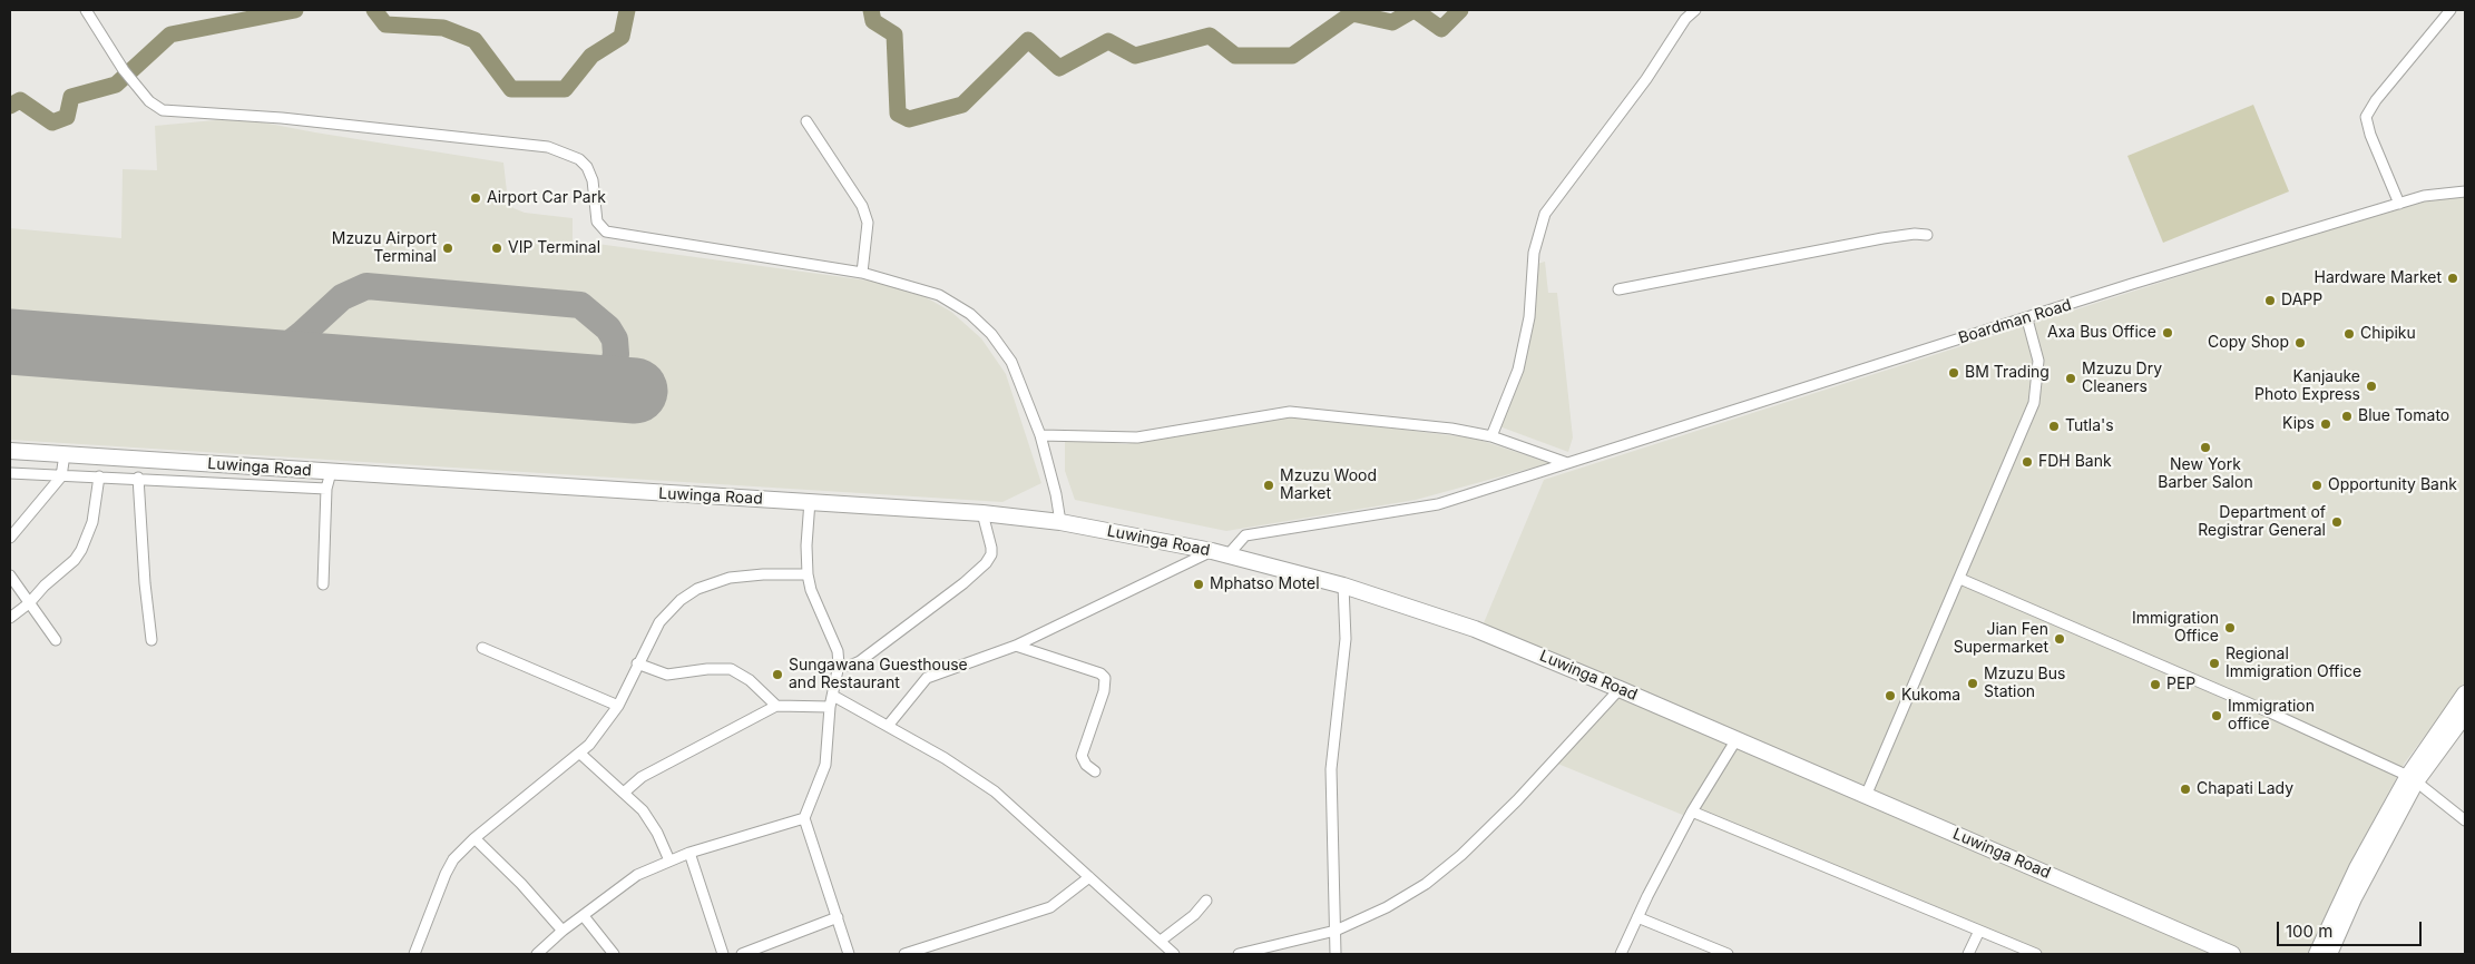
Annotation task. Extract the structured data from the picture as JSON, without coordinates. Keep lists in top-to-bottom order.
{
  "streets": {
    "highway": ["Luwinga Road"],
    "street": ["Boardman Road"]
  },
  "crossings": [
    ["Boardman Road", "Luwinga Road"]
  ],
  "places": [
    "Airport Car Park",
    "Mzuzu Airport Terminal",
    "VIP Terminal",
    "Hardware Market",
    "DAPP",
    "Axa Bus Office",
    "Chipiku",
    "Copy Shop",
    "BM Trading",
    "Mzuzu Dry Cleaners",
    "Kanjauke Photo Express",
    "Blue Tomato",
    "Kips",
    "Tutla's",
    "New York Barber Salon",
    "FDH Bank",
    "Mzuzu Wood Market",
    "Opportunity Bank",
    "Department of Registrar General",
    "Mphatso Motel",
    "Immigration Office",
    "Jian Fen Supermarket",
    "Regional Immigration Office",
    "Sungawana Guesthouse and Restaurant",
    "Mzuzu Bus Station",
    "PEP",
    "Kukoma",
    "Immigration office",
    "Chapati Lady"
  ],
  "scale_bar": "100 m"
}
